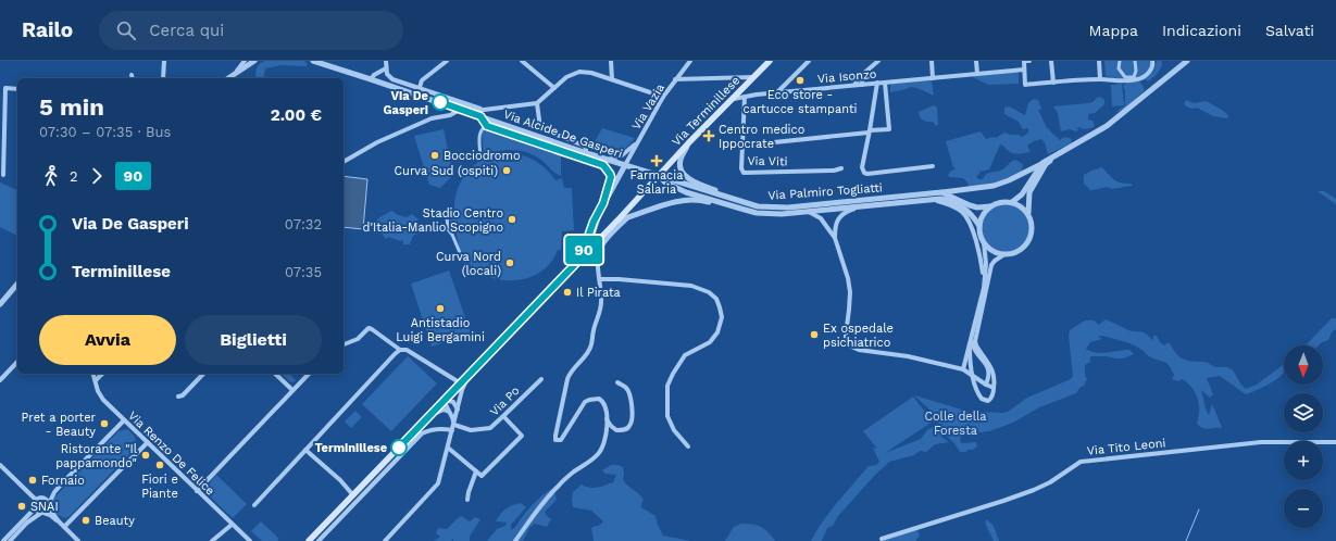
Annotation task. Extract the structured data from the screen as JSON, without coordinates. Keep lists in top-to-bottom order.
{
  "streets": {
    "main road": ["Via Terminillese"],
    "street": [
      "Via Isonzo",
      "Via Vazia",
      "Via Alcide De Gasperi",
      "Via Viti",
      "Via Palmiro Togliatti",
      "Via Po",
      "Via Tito Leoni",
      "Via Renzo De Felice"
    ]
  },
  "crossings": [
    ["Via Isonzo", "Via Terminillese"],
    ["Via Isonzo", "Via Viti"],
    ["Via Vazia", "Via Alcide De Gasperi"],
    ["Via Terminillese", "Via Alcide De Gasperi"],
    ["Via Terminillese", "Via Viti"],
    ["Via Terminillese", "Via Palmiro Togliatti"],
    ["Via Alcide De Gasperi", "Via Palmiro Togliatti"]
  ],
  "parks": ["Colle della Foresta"],
  "places": {
    "other": [
      "Eco store - cartucce stampanti",
      "Via De Gasperi",
      "Bocciodromo",
      "Curva Sud (ospiti)",
      "Stadio Centro d'Italia-Manlio Scopigno",
      "Curva Nord (locali)",
      "Il Pirata",
      "Antistadio Luigi Bergamini",
      "Ex ospedale psichiatrico",
      "Pret a porter - Beauty",
      "Terminillese",
      "Ristorante \"Il pappamondo\"",
      "Fiori e Piante",
      "Fornaio",
      "SNAI",
      "Beauty"
    ],
    "health": ["Centro medico Ippocrate", "Farmacia Salaria"]
  },
  "lines": ["bus line 90"],
  "north": "bottom",
  "page": {
    "header": "Railo",
    "search": "Cerca qui",
    "nav": ["Mappa", "Indicazioni", "Salvati"],
    "on_map": "90",
    "heading": ["5 min", "07:30 – 07:35 · Bus", "2.00 €"],
    "legs": ["2", "90"],
    "list": [
      {
        "name": "Via De Gasperi",
        "value": "07:32"
      },
      {
        "name": "Terminillese",
        "value": "07:35"
      }
    ],
    "buttons": ["Avvia", "Biglietti"],
    "map_buttons": ["+", "−"]
  }
}
